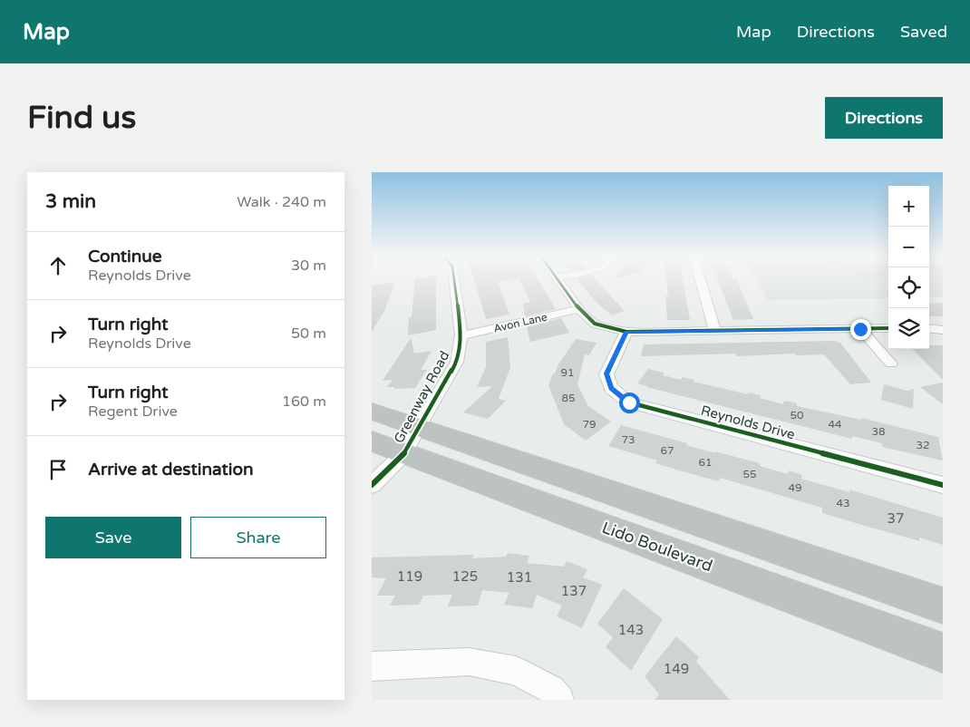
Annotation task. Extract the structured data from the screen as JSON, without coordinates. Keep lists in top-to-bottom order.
{
  "streets": {
    "highway": ["Lido Boulevard"],
    "street": ["Avon Lane", "Greenway Road", "Reynolds Drive"]
  },
  "crossings": [
    ["Avon Lane", "Greenway Road"],
    ["Greenway Road", "Lido Boulevard"]
  ],
  "house_numbers": [
    "91",
    "85",
    "50",
    "79",
    "44",
    "38",
    "73",
    "32",
    "67",
    "61",
    "55",
    "49",
    "43",
    "37",
    "119",
    "125",
    "131",
    "137",
    "143",
    "149"
  ],
  "page": {
    "header": "Map",
    "nav": ["Map", "Directions", "Saved"],
    "buttons": [
      "Directions",
      ["Save", "Share"]
    ],
    "title": "Find us",
    "heading": ["3 min", "Walk · 240 m"],
    "map_buttons": ["+", "−"],
    "list": [
      ["Continue", "Reynolds Drive", "30 m"],
      ["Turn right", "Reynolds Drive", "50 m"],
      ["Turn right", "Regent Drive", "160 m"],
      "Arrive at destination"
    ]
  }
}
